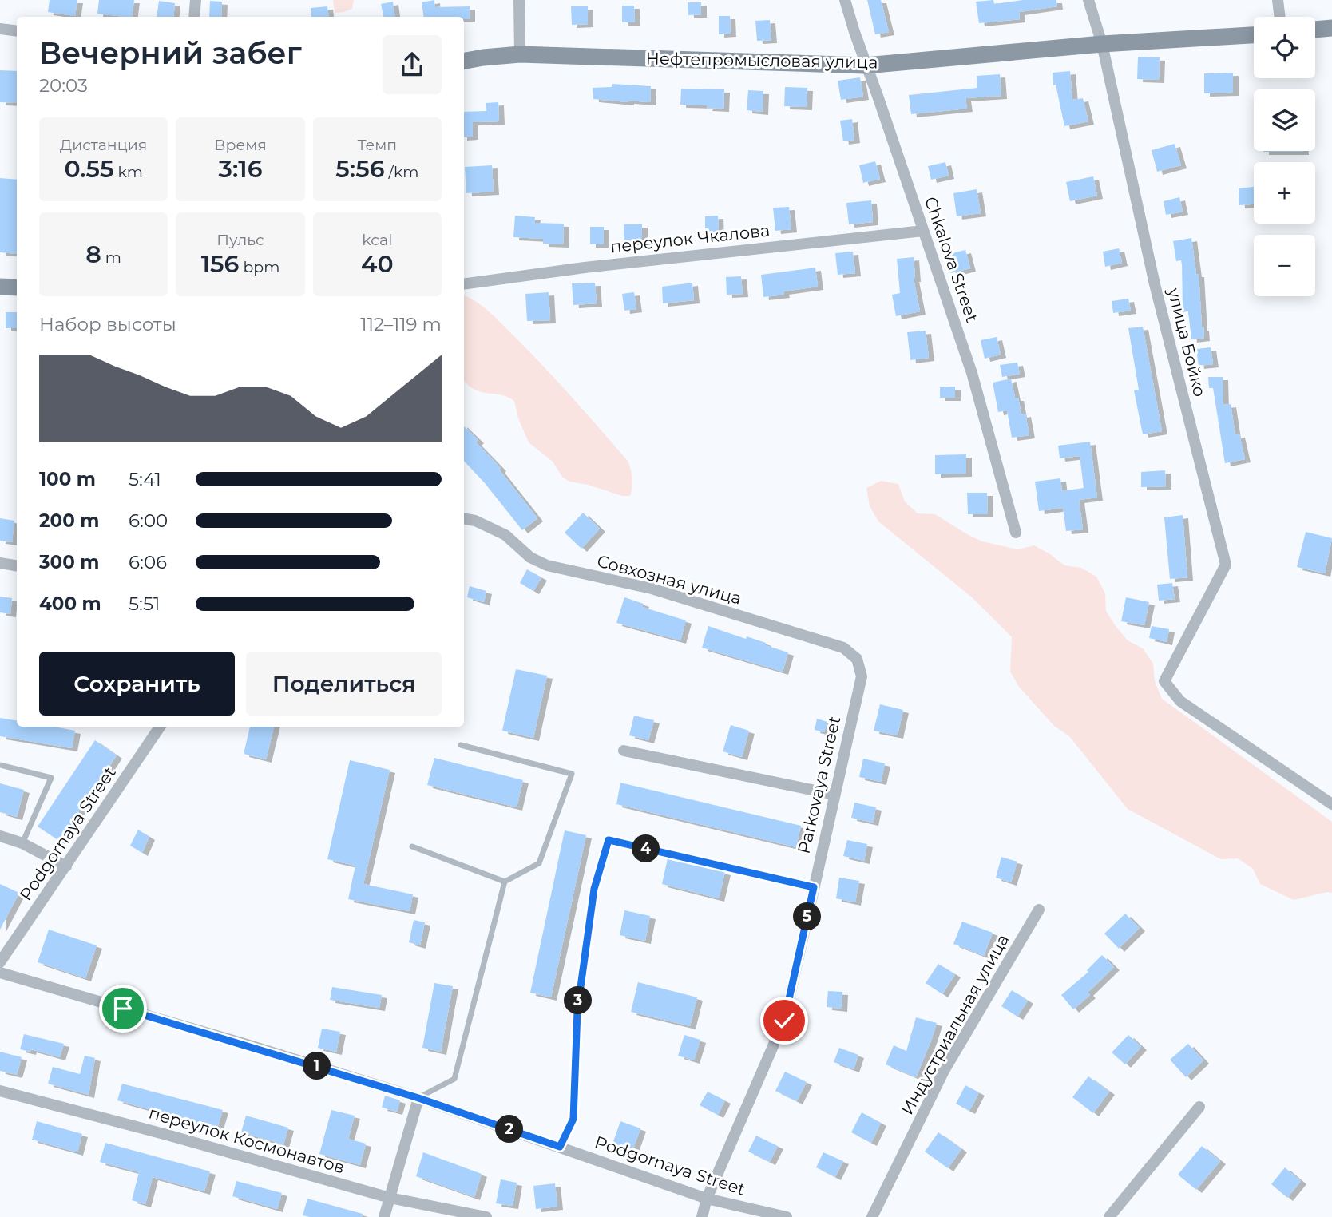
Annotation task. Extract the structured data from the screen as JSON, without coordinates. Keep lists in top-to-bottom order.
{
  "streets": {
    "main road": ["Нефтепромысловая улица"],
    "street": [
      "переулок Чкалова",
      "Chkalova Street",
      "улица Бойко",
      "Совхозная улица",
      "Parkovaya Street",
      "Podgornaya Street",
      "Индустриальная улица",
      "переулок Космонавтов"
    ]
  },
  "crossings": [
    ["Нефтепромысловая улица", "Chkalova Street"],
    ["Нефтепромысловая улица", "улица Бойко"],
    ["переулок Чкалова", "Chkalova Street"],
    ["Совхозная улица", "Parkovaya Street"],
    ["Parkovaya Street", "Podgornaya Street"]
  ],
  "page": {
    "map_buttons": ["+", "−"],
    "heading": ["Вечерний забег", "20:03"],
    "stats": [
      ["Дистанция", "0.55 km"],
      ["Время", "3:16"],
      ["Темп", "5:56 /km"],
      ["8 m"],
      ["Пульс", "156 bpm"],
      ["kcal", "40"]
    ],
    "chart": ["Набор высоты", "112–119 m"],
    "list": [
      {
        "name": "100 m",
        "note": "5:41"
      },
      {
        "name": "200 m",
        "note": "6:00"
      },
      {
        "name": "300 m",
        "note": "6:06"
      },
      {
        "name": "400 m",
        "note": "5:51"
      }
    ],
    "buttons": ["Сохранить", "Поделиться"],
    "pins": [
      "4",
      "5",
      "3",
      "1",
      "2"
    ]
  }
}
